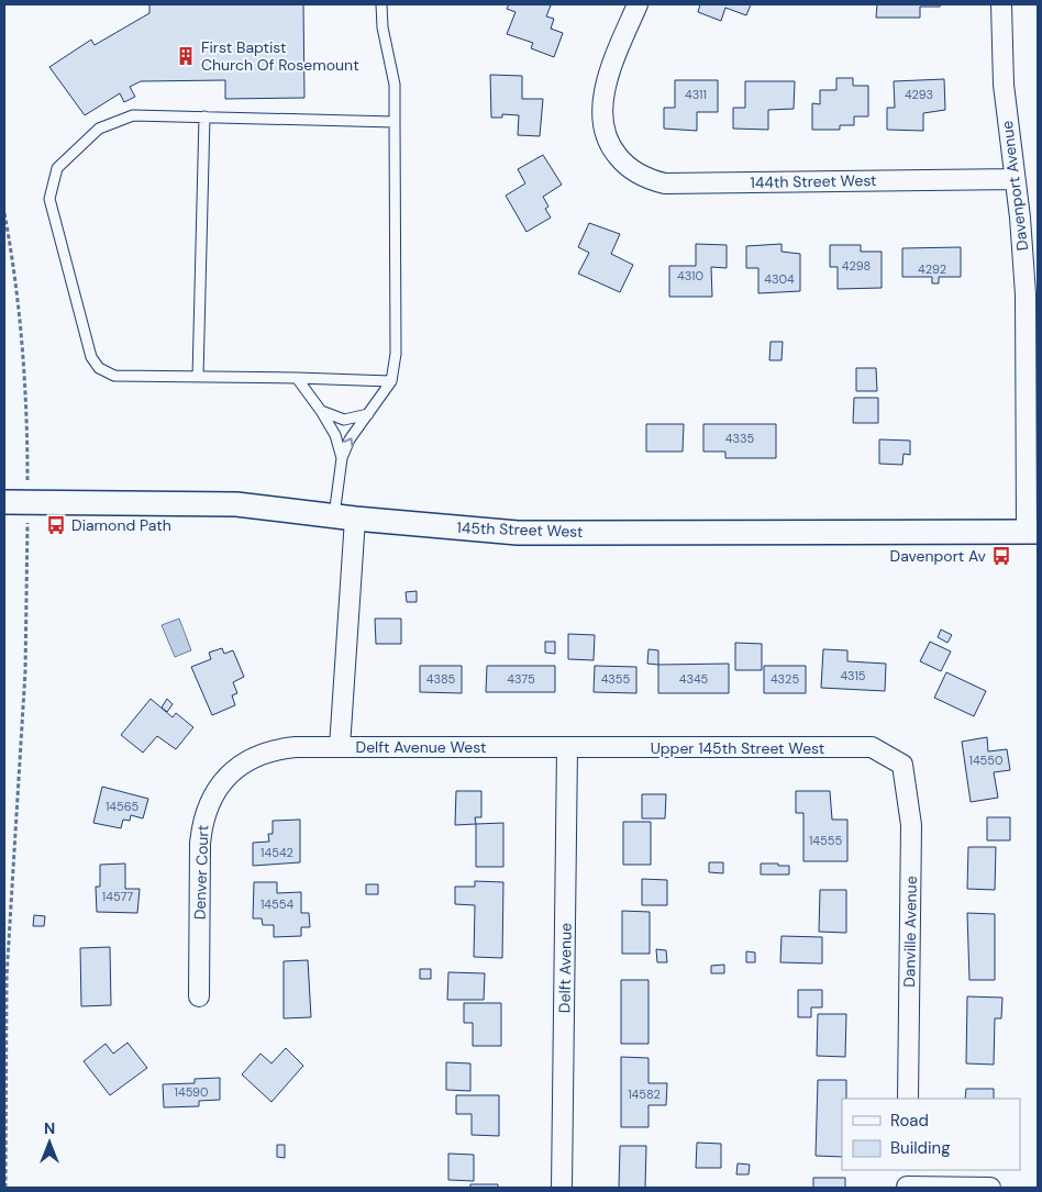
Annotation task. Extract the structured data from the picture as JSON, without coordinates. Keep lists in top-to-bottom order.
{
  "streets": {
    "street": [
      "144th Street West",
      "Davenport Avenue",
      "145th Street West",
      "Delft Avenue West",
      "Upper 145th Street West",
      "Denver Court",
      "Danville Avenue",
      "Delft Avenue"
    ]
  },
  "crossings": [
    ["144th Street West", "Davenport Avenue"],
    ["Davenport Avenue", "145th Street West"],
    ["145th Street West", "Delft Avenue West"],
    ["Delft Avenue West", "Upper 145th Street West"],
    ["Delft Avenue West", "Denver Court"],
    ["Delft Avenue West", "Delft Avenue"],
    ["Upper 145th Street West", "Danville Avenue"],
    ["Upper 145th Street West", "Delft Avenue"]
  ],
  "places": {
    "building": ["First Baptist Church Of Rosemount"],
    "bus stop": ["Diamond Path", "Davenport Av"]
  },
  "house_numbers": [
    "4311",
    "4293",
    "4298",
    "4292",
    "4310",
    "4304",
    "4335",
    "4315",
    "4385",
    "4375",
    "4355",
    "4345",
    "4325",
    "14550",
    "14565",
    "14555",
    "14542",
    "14577",
    "14554",
    "14590",
    "14582"
  ],
  "legend": ["Road", "Building"],
  "north": "top"
}
